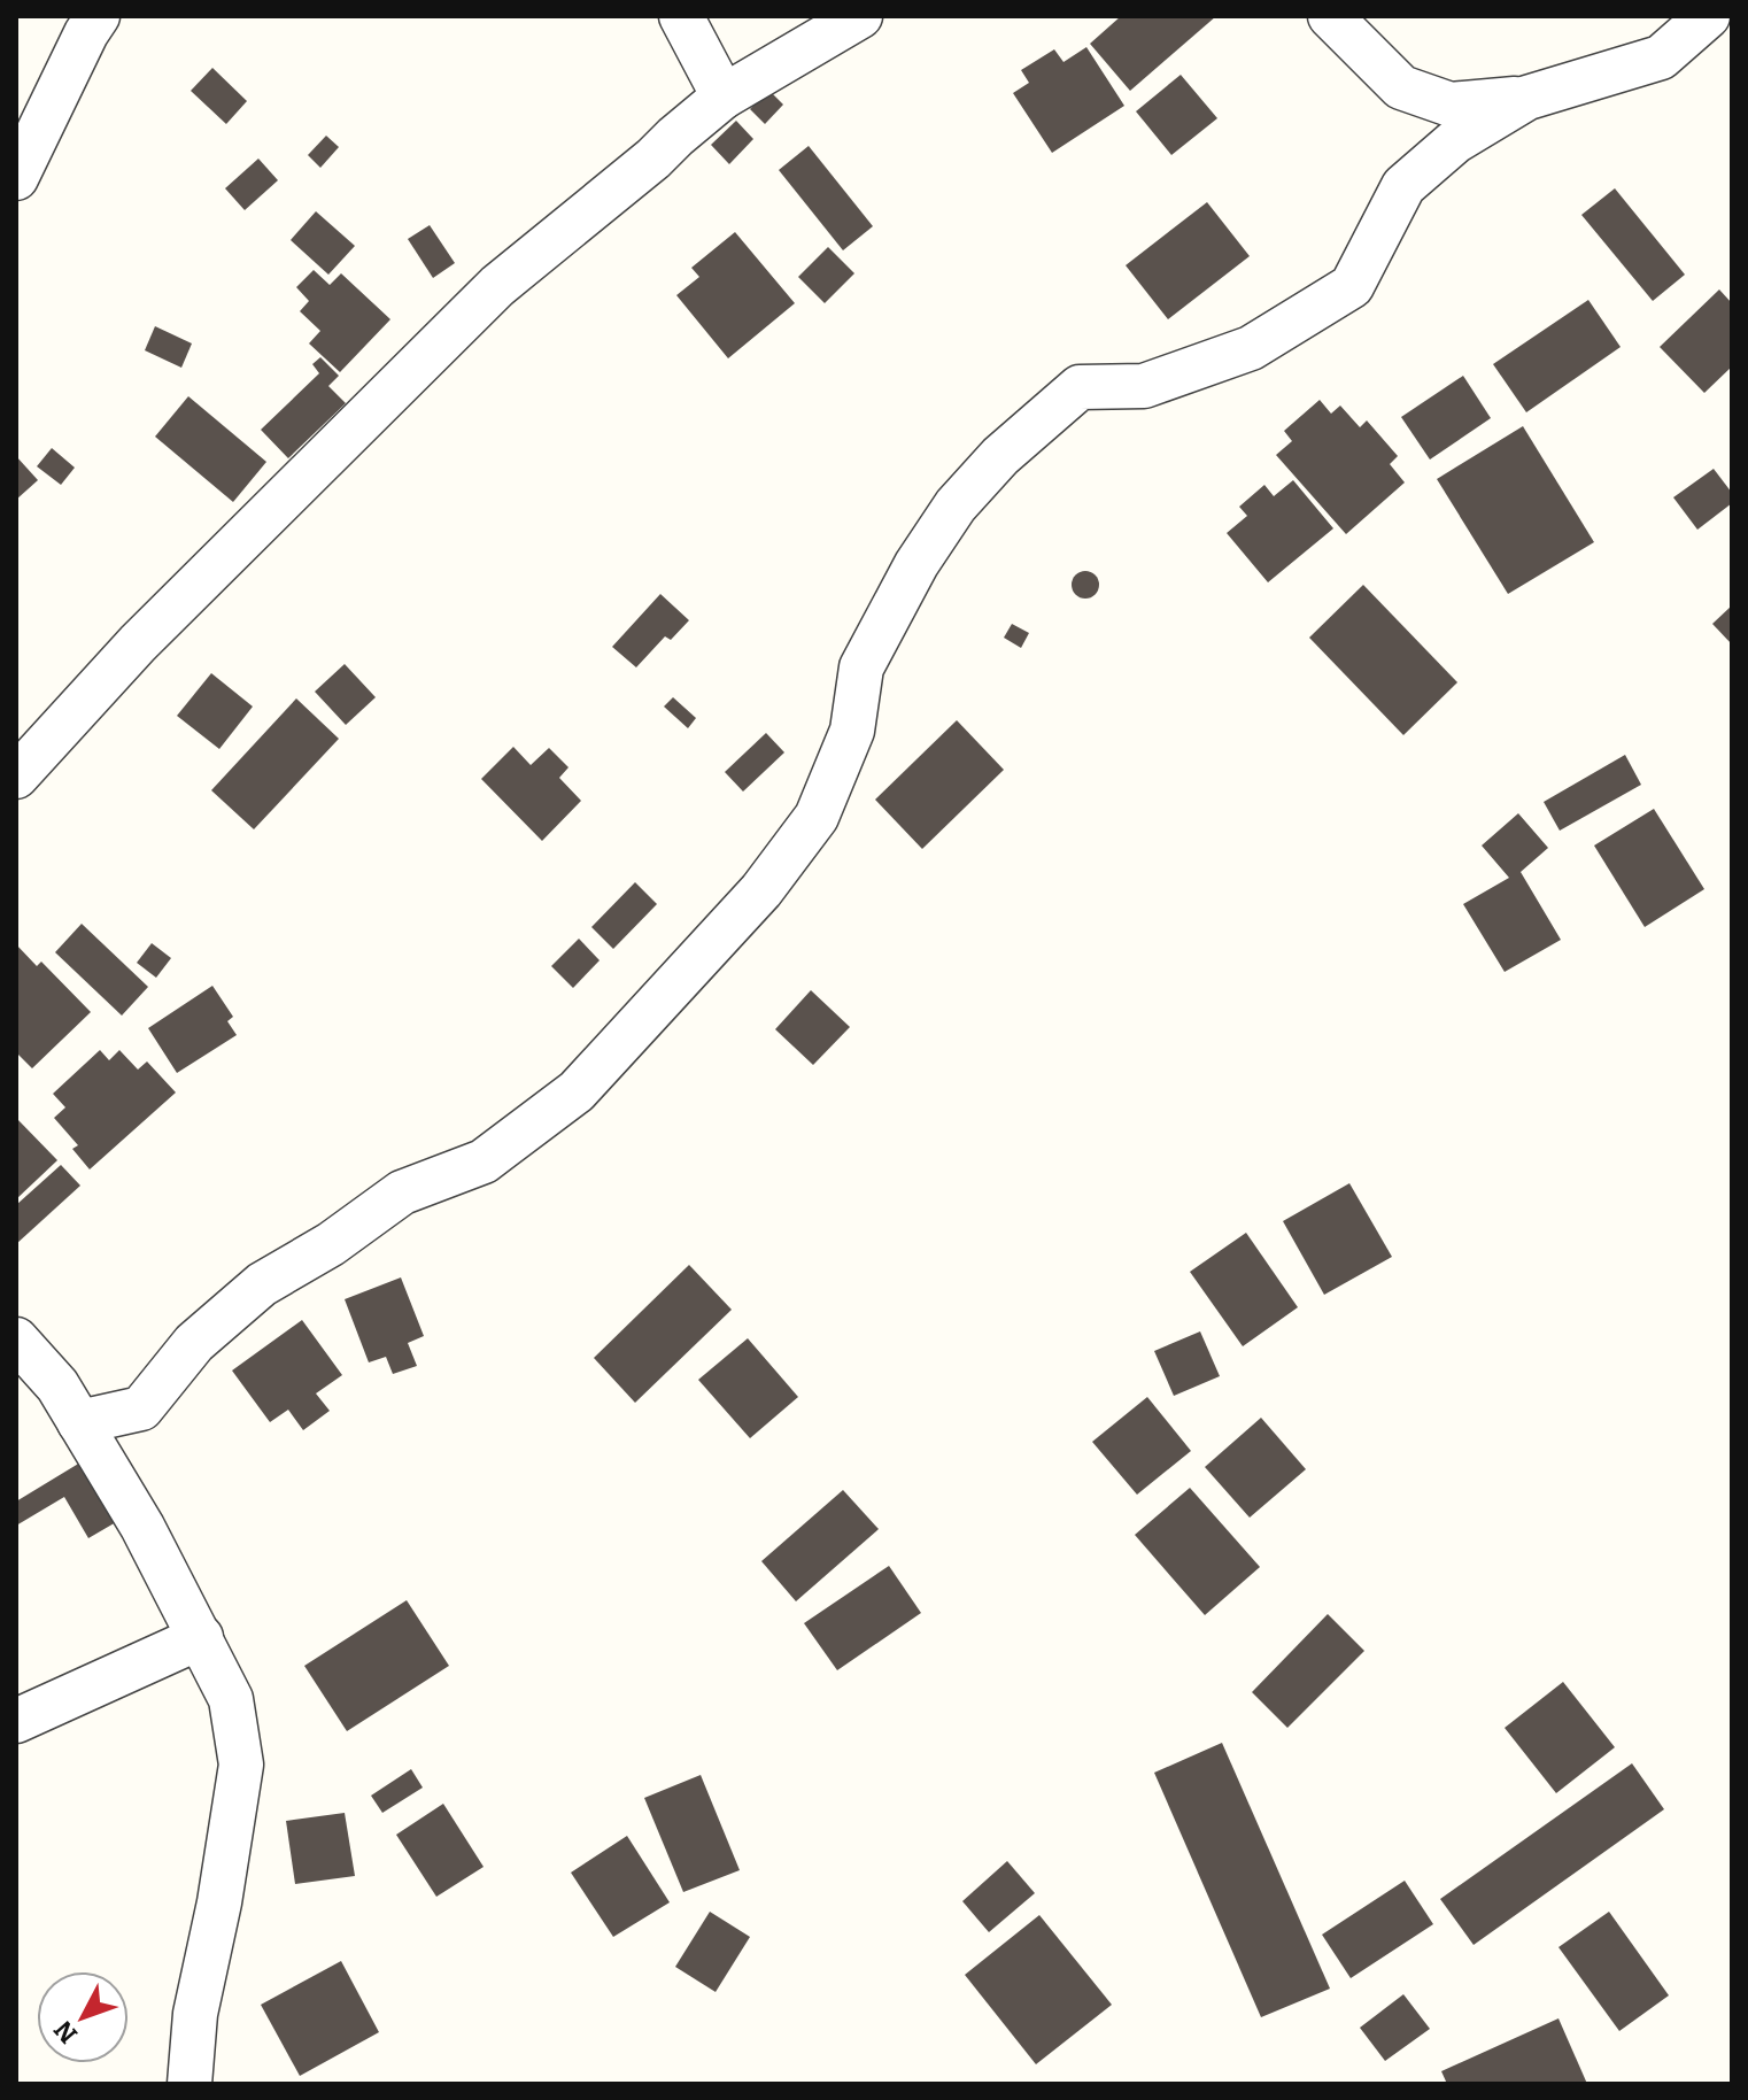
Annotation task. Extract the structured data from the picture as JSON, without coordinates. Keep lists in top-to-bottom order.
{
  "north": "bottom left"
}
